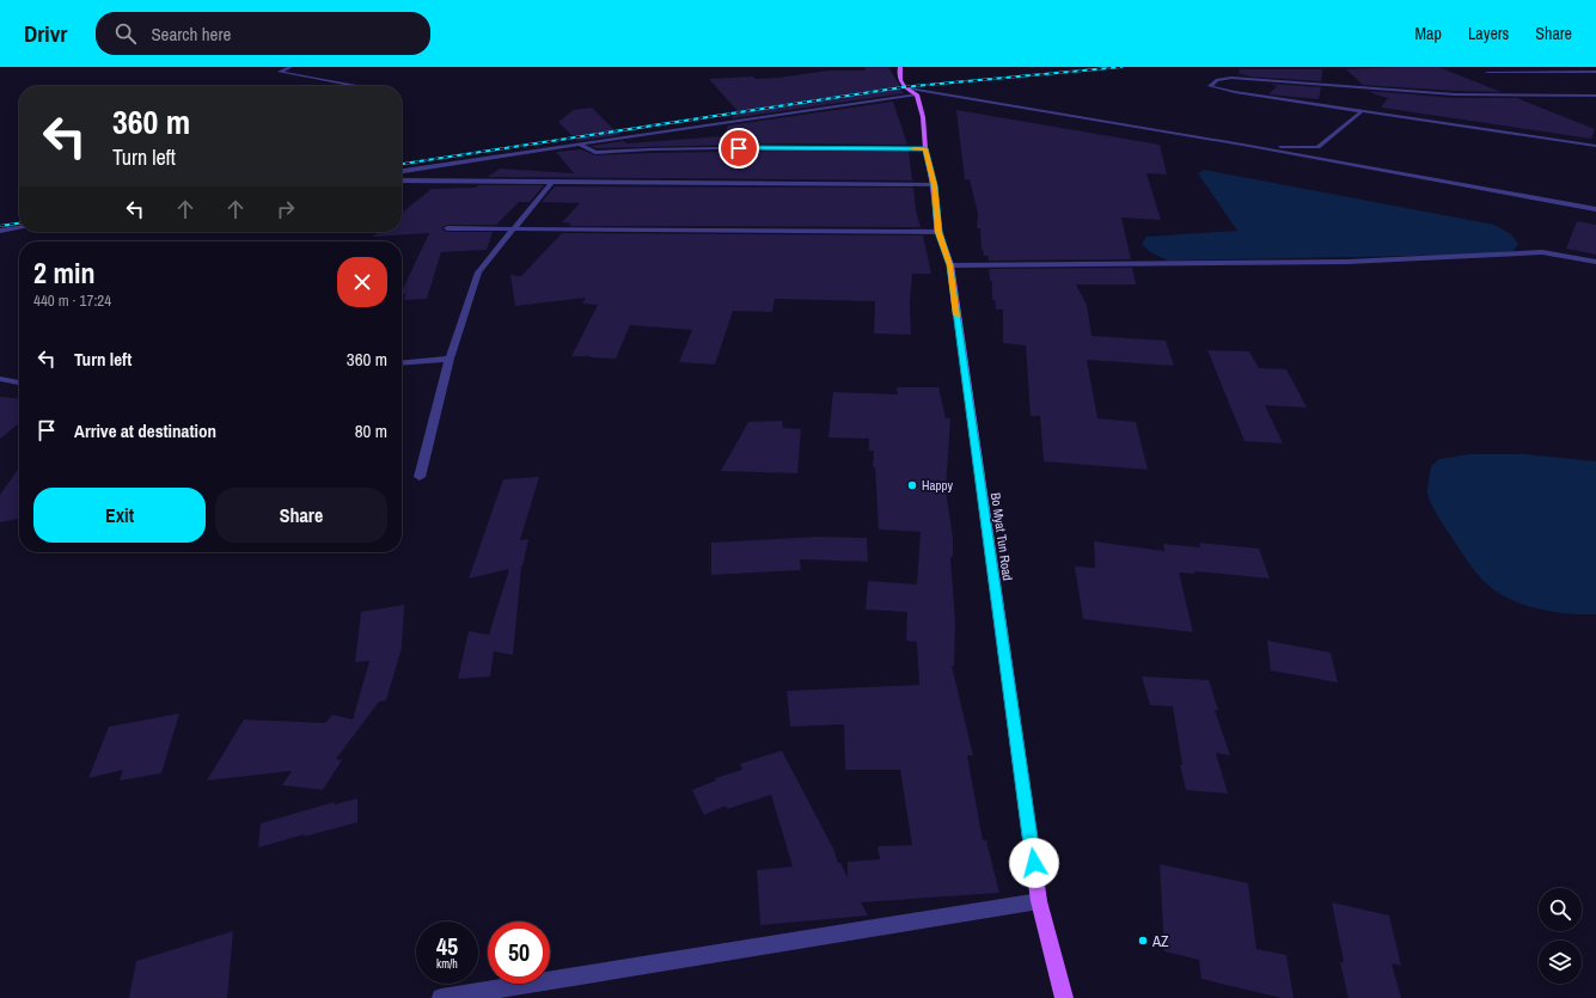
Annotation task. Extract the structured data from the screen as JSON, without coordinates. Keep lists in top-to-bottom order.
{
  "streets": {
    "main road": ["Bo Myat Tun Road"]
  },
  "places": ["Happy", "AZ"],
  "page": {
    "header": "Drivr",
    "search": "Search here",
    "nav": ["Map", "Layers", "Share"],
    "turn": ["360 m", "Turn left"],
    "heading": ["2 min", "440 m · 17:24"],
    "list": [
      {
        "name": "Turn left",
        "value": "360 m"
      },
      {
        "name": "Arrive at destination",
        "value": "80 m"
      }
    ],
    "buttons": ["Exit", "Share"],
    "speed": "45 km/h",
    "limit": "50"
  }
}
